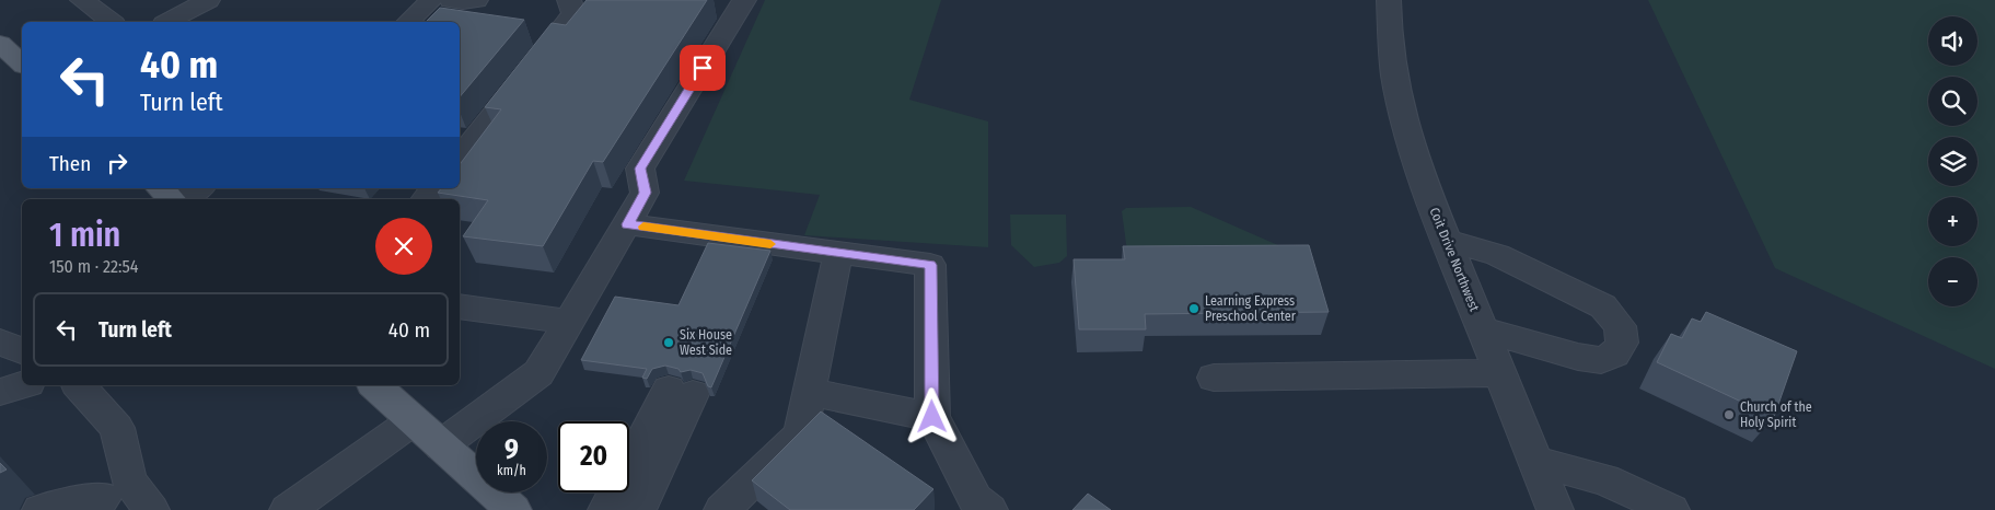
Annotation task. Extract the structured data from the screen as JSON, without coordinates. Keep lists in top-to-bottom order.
{
  "streets": {
    "street": ["Coit Drive Northwest"]
  },
  "places": ["Learning Express Preschool Center", "Six House West Side", "Church of the Holy Spirit"],
  "page": {
    "map_buttons": ["+", "−"],
    "turn": ["40 m", "Turn left"],
    "then": "Then",
    "heading": ["1 min", "150 m · 22:54"],
    "list": [
      {
        "name": "Turn left",
        "value": "40 m"
      }
    ],
    "speed": "9 km/h",
    "limit": "20"
  }
}
